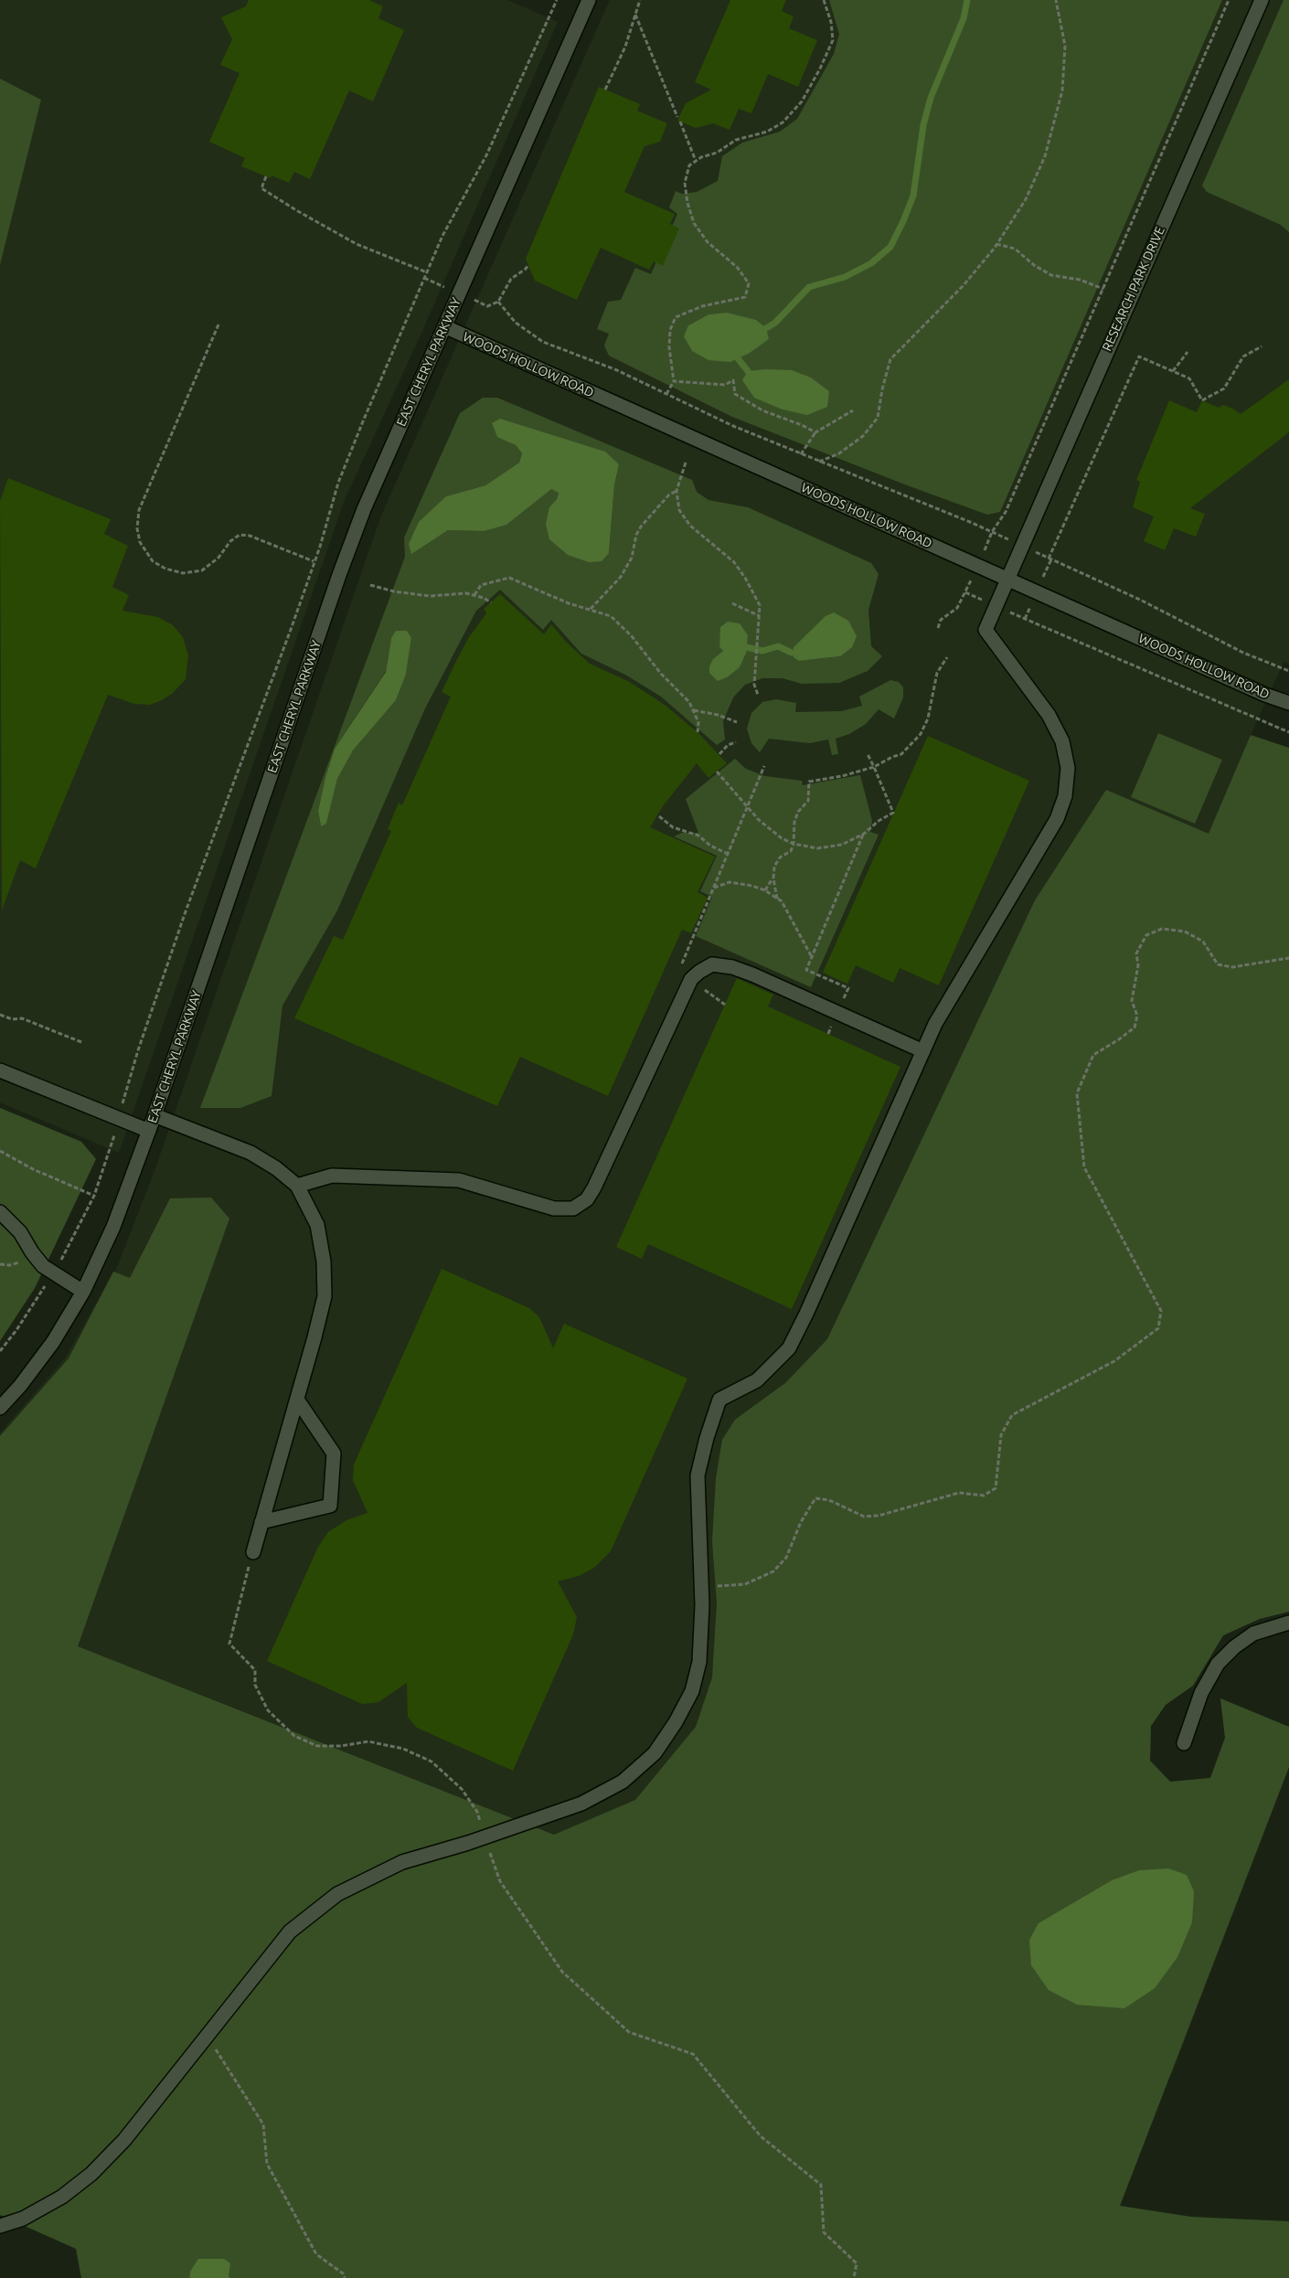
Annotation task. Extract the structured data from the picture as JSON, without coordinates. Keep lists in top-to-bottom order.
{
  "streets": {
    "street": ["RESEARCH PARK DRIVE", "EAST CHERYL PARKWAY", "WOODS HOLLOW ROAD"]
  },
  "crossings": [
    ["RESEARCH PARK DRIVE", "WOODS HOLLOW ROAD"],
    ["EAST CHERYL PARKWAY", "WOODS HOLLOW ROAD"]
  ]
}
